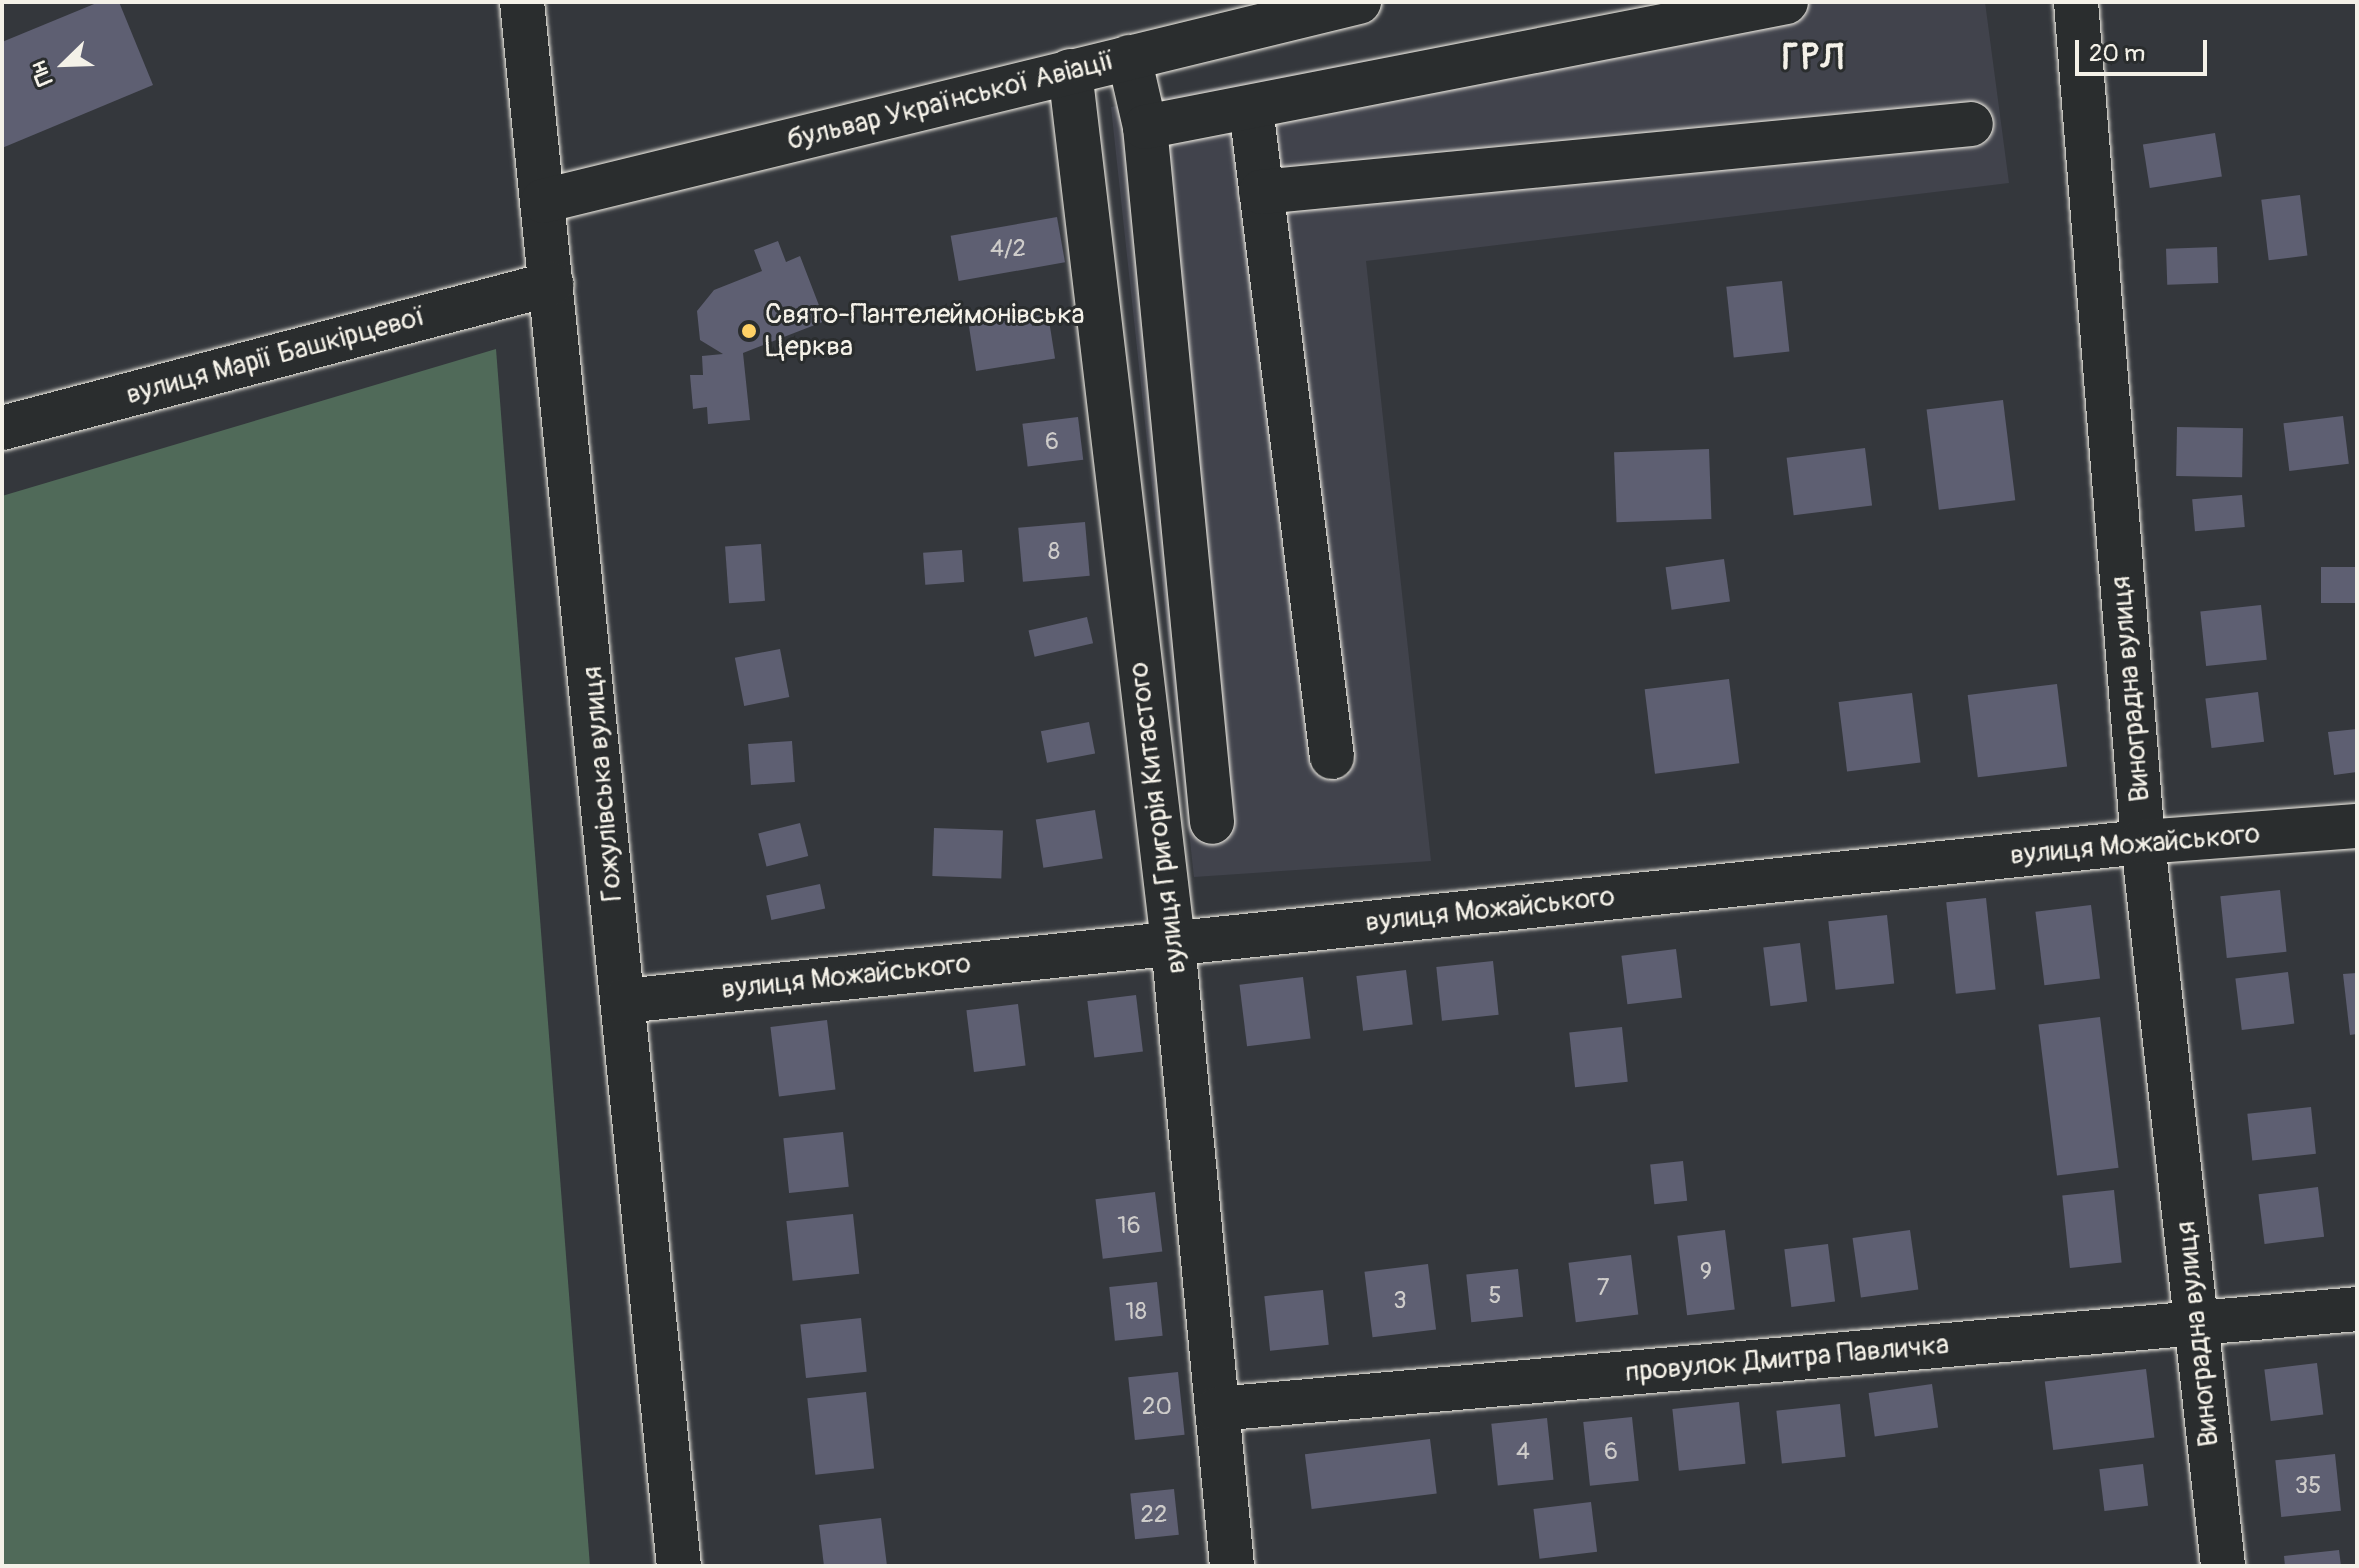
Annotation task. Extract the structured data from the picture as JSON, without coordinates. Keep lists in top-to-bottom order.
{
  "streets": {
    "street": [
      "бульвар Української Авіації",
      "вулиця Марії Башкірцевої",
      "Виноградна вулиця",
      "Гожулівська вулиця",
      "вулиця Григорія Китастого",
      "вулиця Можайського",
      "провулок Дмитра Павличка"
    ]
  },
  "crossings": [
    ["бульвар Української Авіації", "Гожулівська вулиця"],
    ["бульвар Української Авіації", "вулиця Григорія Китастого"],
    ["вулиця Марії Башкірцевої", "Гожулівська вулиця"],
    ["Виноградна вулиця", "вулиця Можайського"],
    ["Виноградна вулиця", "провулок Дмитра Павличка"],
    ["Гожулівська вулиця", "вулиця Можайського"],
    ["вулиця Григорія Китастого", "вулиця Можайського"],
    ["вулиця Григорія Китастого", "провулок Дмитра Павличка"]
  ],
  "districts": ["ГРЛ"],
  "places": ["Свято-Пантелеймонівська Церква"],
  "house_numbers": [
    "4/2",
    "6",
    "8",
    "16",
    "9",
    "7",
    "5",
    "3",
    "18",
    "20",
    "4",
    "6",
    "35",
    "22"
  ],
  "scale_bar": "20 m",
  "north": "bottom left"
}
